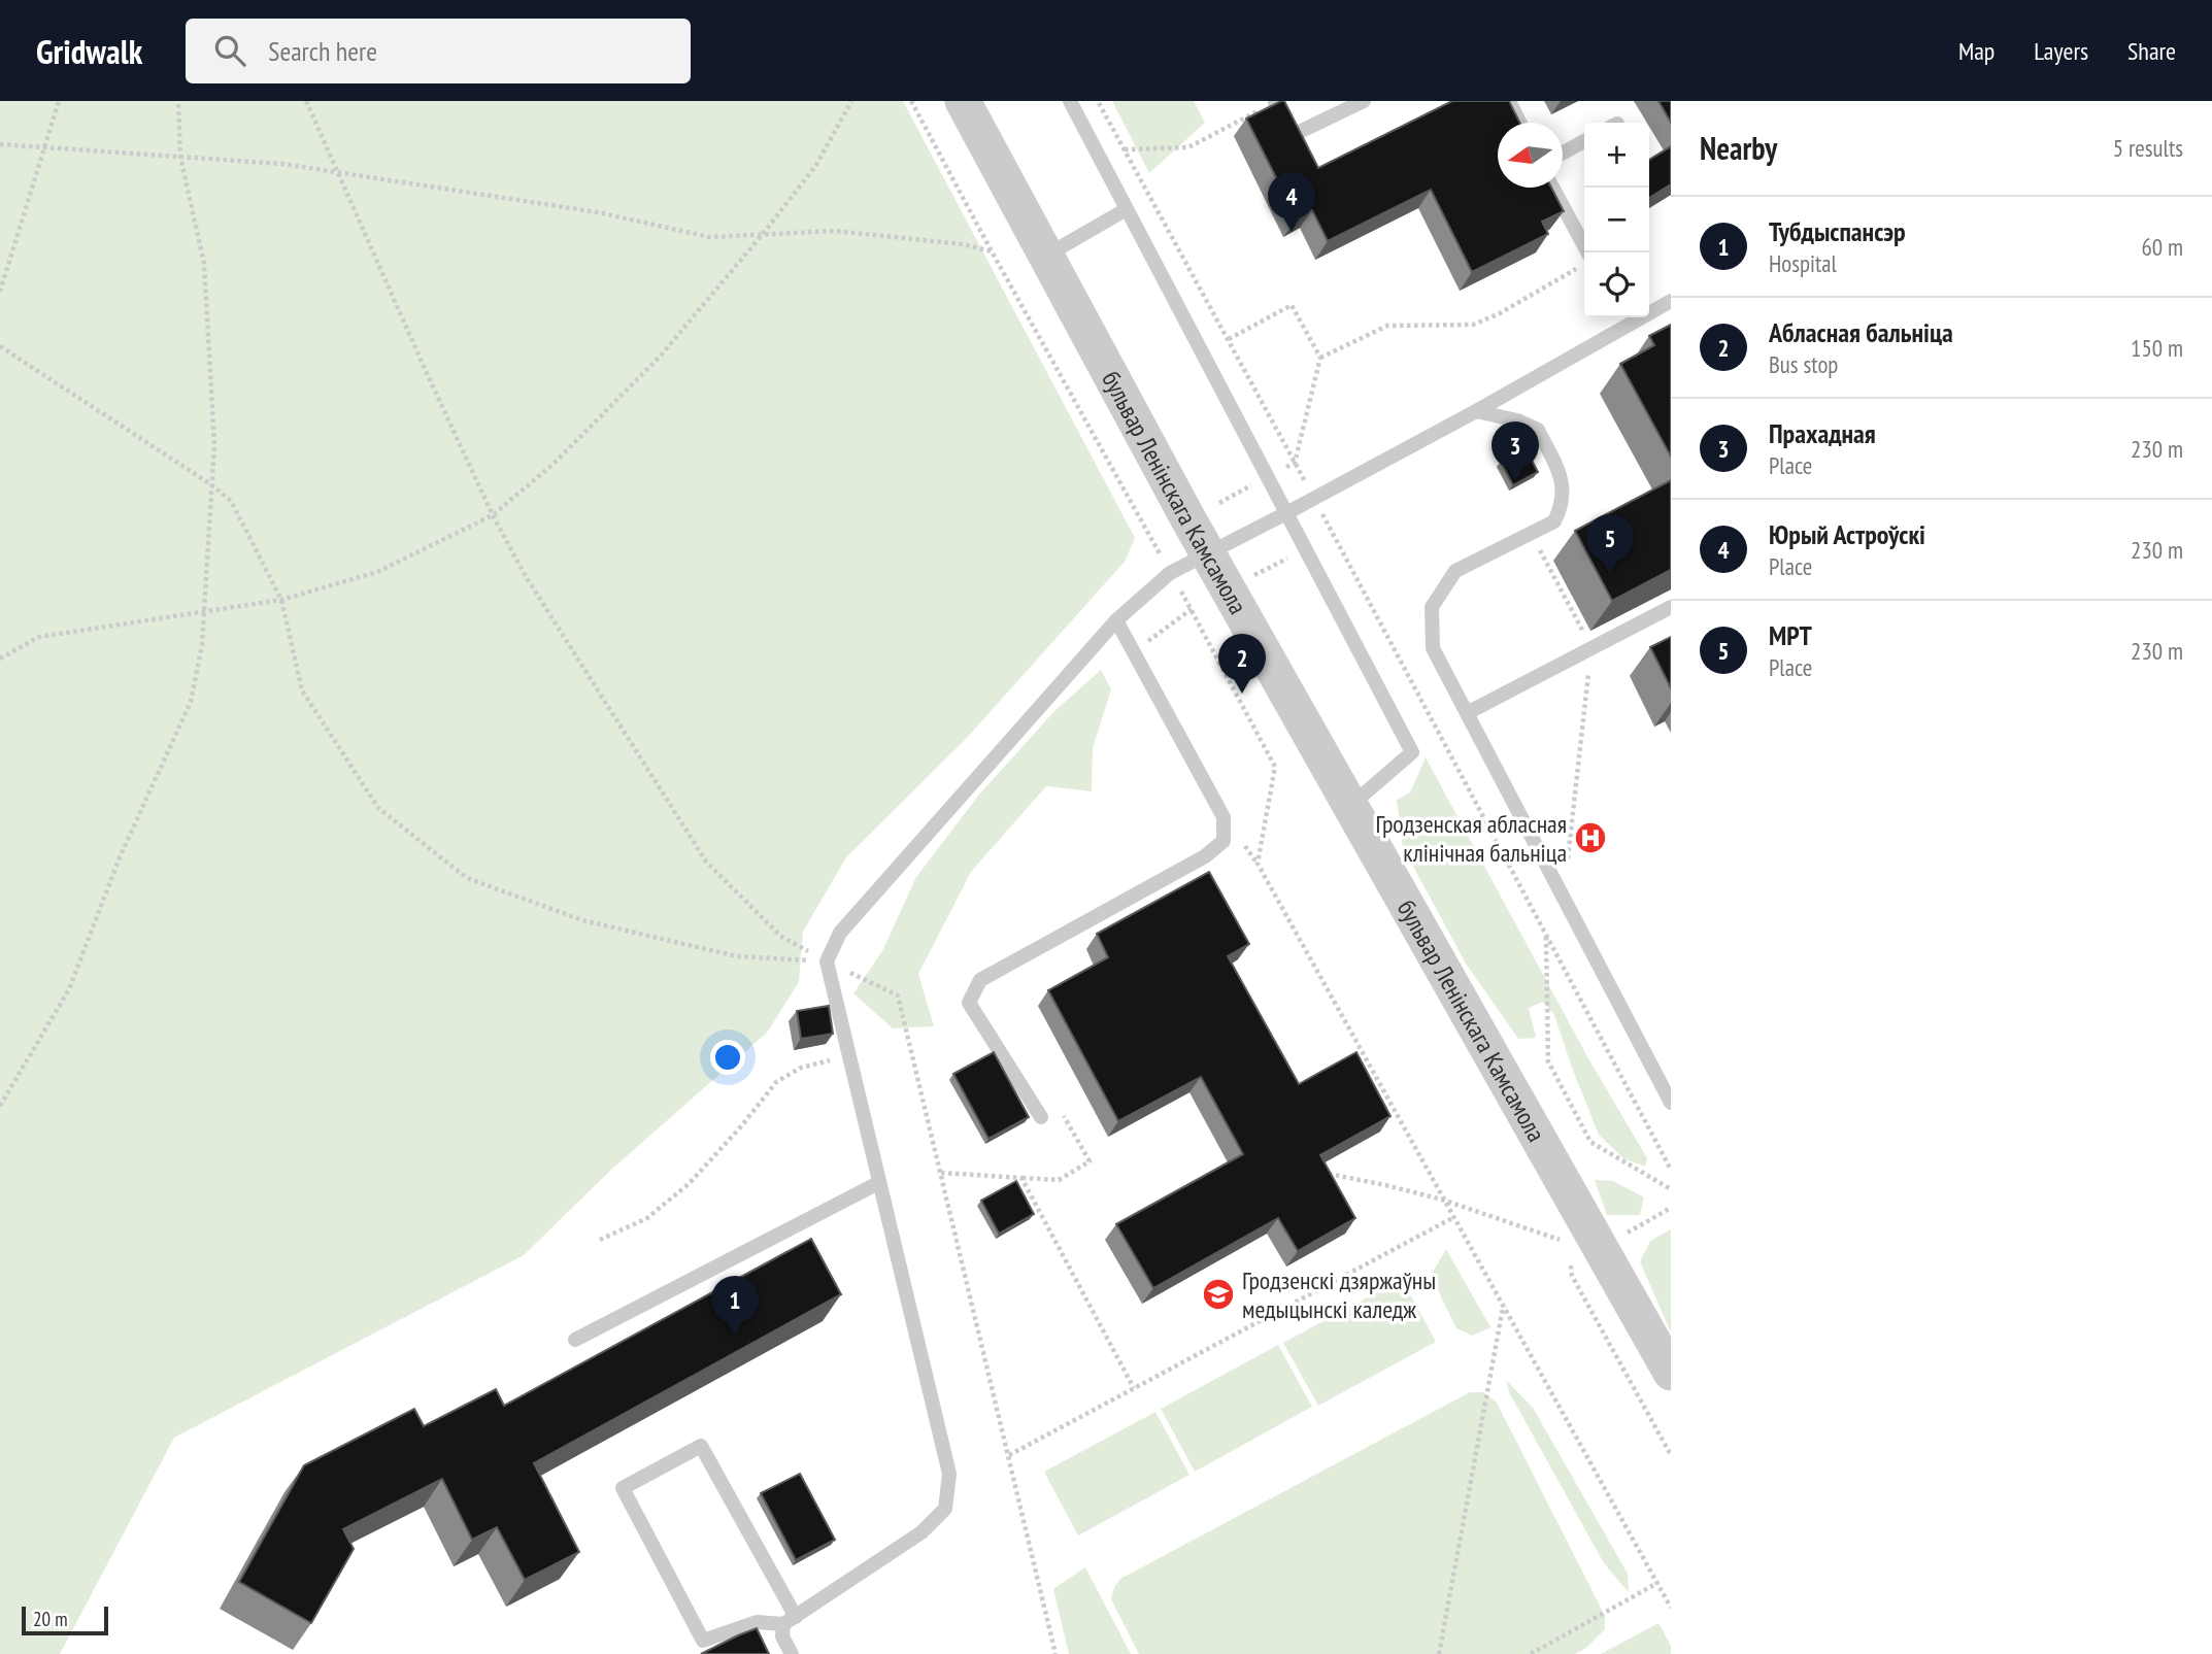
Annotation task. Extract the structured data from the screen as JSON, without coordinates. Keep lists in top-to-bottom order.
{
  "streets": {
    "street": ["бульвар Ленінскага Камсамола"]
  },
  "places": {
    "hospital": ["Гродзенская абласная клінічная бальніца"],
    "school or university": ["Гродзенскі дзяржаўны медыцынскі каледж"]
  },
  "scale_bar": "20 m",
  "north": "left",
  "page": {
    "header": "Gridwalk",
    "search": "Search here",
    "nav": ["Map", "Layers", "Share"],
    "heading": ["Nearby", "5 results"],
    "map_buttons": ["+", "−"],
    "pins": [
      "4",
      "3",
      "5",
      "2",
      "1"
    ],
    "list": [
      {
        "mark": "1",
        "name": "Тубдыспансэр",
        "note": "Hospital",
        "value": "60 m"
      },
      {
        "mark": "2",
        "name": "Абласная бальніца",
        "note": "Bus stop",
        "value": "150 m"
      },
      {
        "mark": "3",
        "name": "Прахадная",
        "note": "Place",
        "value": "230 m"
      },
      {
        "mark": "4",
        "name": "Юрый Астроўскі",
        "note": "Place",
        "value": "230 m"
      },
      {
        "mark": "5",
        "name": "МРТ",
        "note": "Place",
        "value": "230 m"
      }
    ],
    "scale": "20 m"
  }
}
